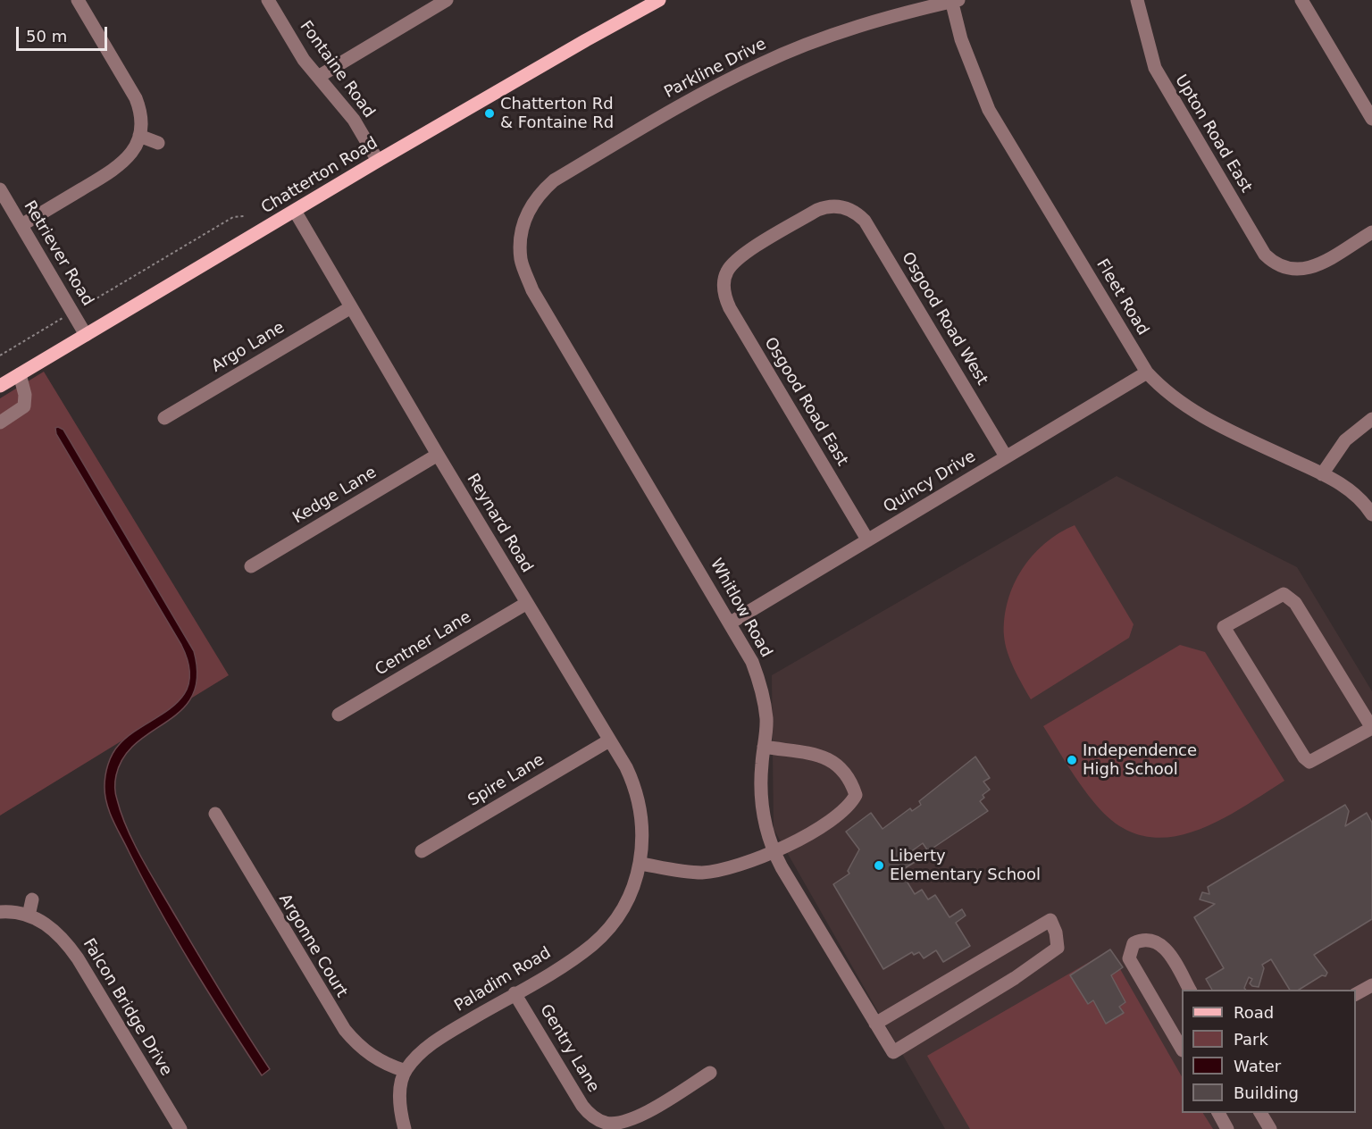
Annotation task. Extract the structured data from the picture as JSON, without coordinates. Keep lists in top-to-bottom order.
{
  "streets": {
    "main road": ["Chatterton Road"],
    "street": [
      "Parkline Drive",
      "Fontaine Road",
      "Upton Road East",
      "Retriever Road",
      "Fleet Road",
      "Osgood Road West",
      "Argo Lane",
      "Osgood Road East",
      "Quincy Drive",
      "Kedge Lane",
      "Reynard Road",
      "Whitlow Road",
      "Centner Lane",
      "Spire Lane",
      "Argonne Court",
      "Paladim Road",
      "Falcon Bridge Drive",
      "Gentry Lane"
    ]
  },
  "crossings": [
    ["Parkline Drive", "Fleet Road"],
    ["Parkline Drive", "Whitlow Road"],
    ["Fontaine Road", "Chatterton Road"],
    ["Chatterton Road", "Retriever Road"],
    ["Chatterton Road", "Reynard Road"],
    ["Fleet Road", "Quincy Drive"],
    ["Osgood Road West", "Osgood Road East"],
    ["Osgood Road West", "Quincy Drive"],
    ["Argo Lane", "Reynard Road"],
    ["Osgood Road East", "Quincy Drive"],
    ["Quincy Drive", "Whitlow Road"],
    ["Kedge Lane", "Reynard Road"],
    ["Reynard Road", "Centner Lane"],
    ["Reynard Road", "Spire Lane"],
    ["Reynard Road", "Paladim Road"],
    ["Argonne Court", "Paladim Road"],
    ["Paladim Road", "Gentry Lane"]
  ],
  "places": ["Chatterton Rd & Fontaine Rd", "Independence High School", "Liberty Elementary School"],
  "legend": [
    "Road",
    "Park",
    "Water",
    "Building"
  ],
  "scale_bar": "50 m"
}
